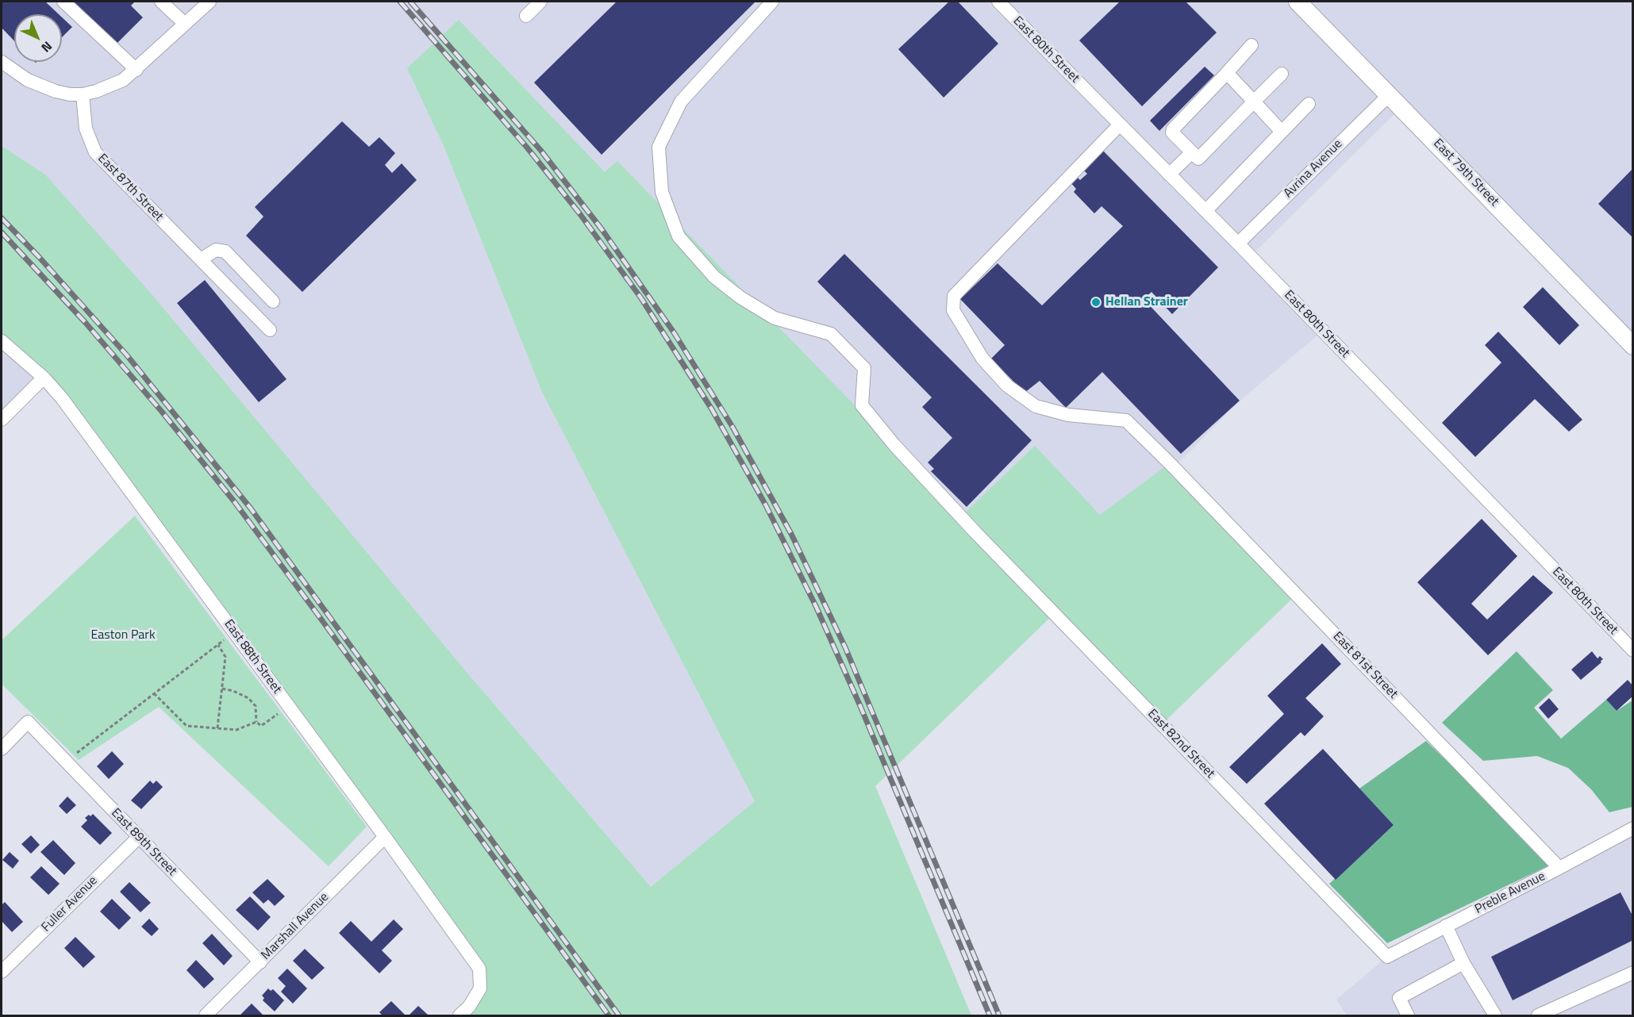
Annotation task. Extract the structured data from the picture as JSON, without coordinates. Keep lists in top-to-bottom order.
{
  "streets": {
    "main road": ["East 79th Street"],
    "street": [
      "East 80th Street",
      "Avrina Avenue",
      "East 87th Street",
      "East 88th Street",
      "East 81st Street",
      "East 82nd Street",
      "East 89th Street",
      "Preble Avenue",
      "Fuller Avenue",
      "Marshall Avenue"
    ]
  },
  "crossings": [
    ["East 80th Street", "Avrina Avenue"],
    ["East 80th Street", "East 81st Street"],
    ["Avrina Avenue", "East 79th Street"],
    ["East 88th Street", "Marshall Avenue"],
    ["East 81st Street", "Preble Avenue"],
    ["East 82nd Street", "Preble Avenue"],
    ["East 89th Street", "Fuller Avenue"],
    ["East 89th Street", "Marshall Avenue"]
  ],
  "parks": ["Easton Park"],
  "places": ["Hellan Strainer"],
  "north": "bottom right"
}
